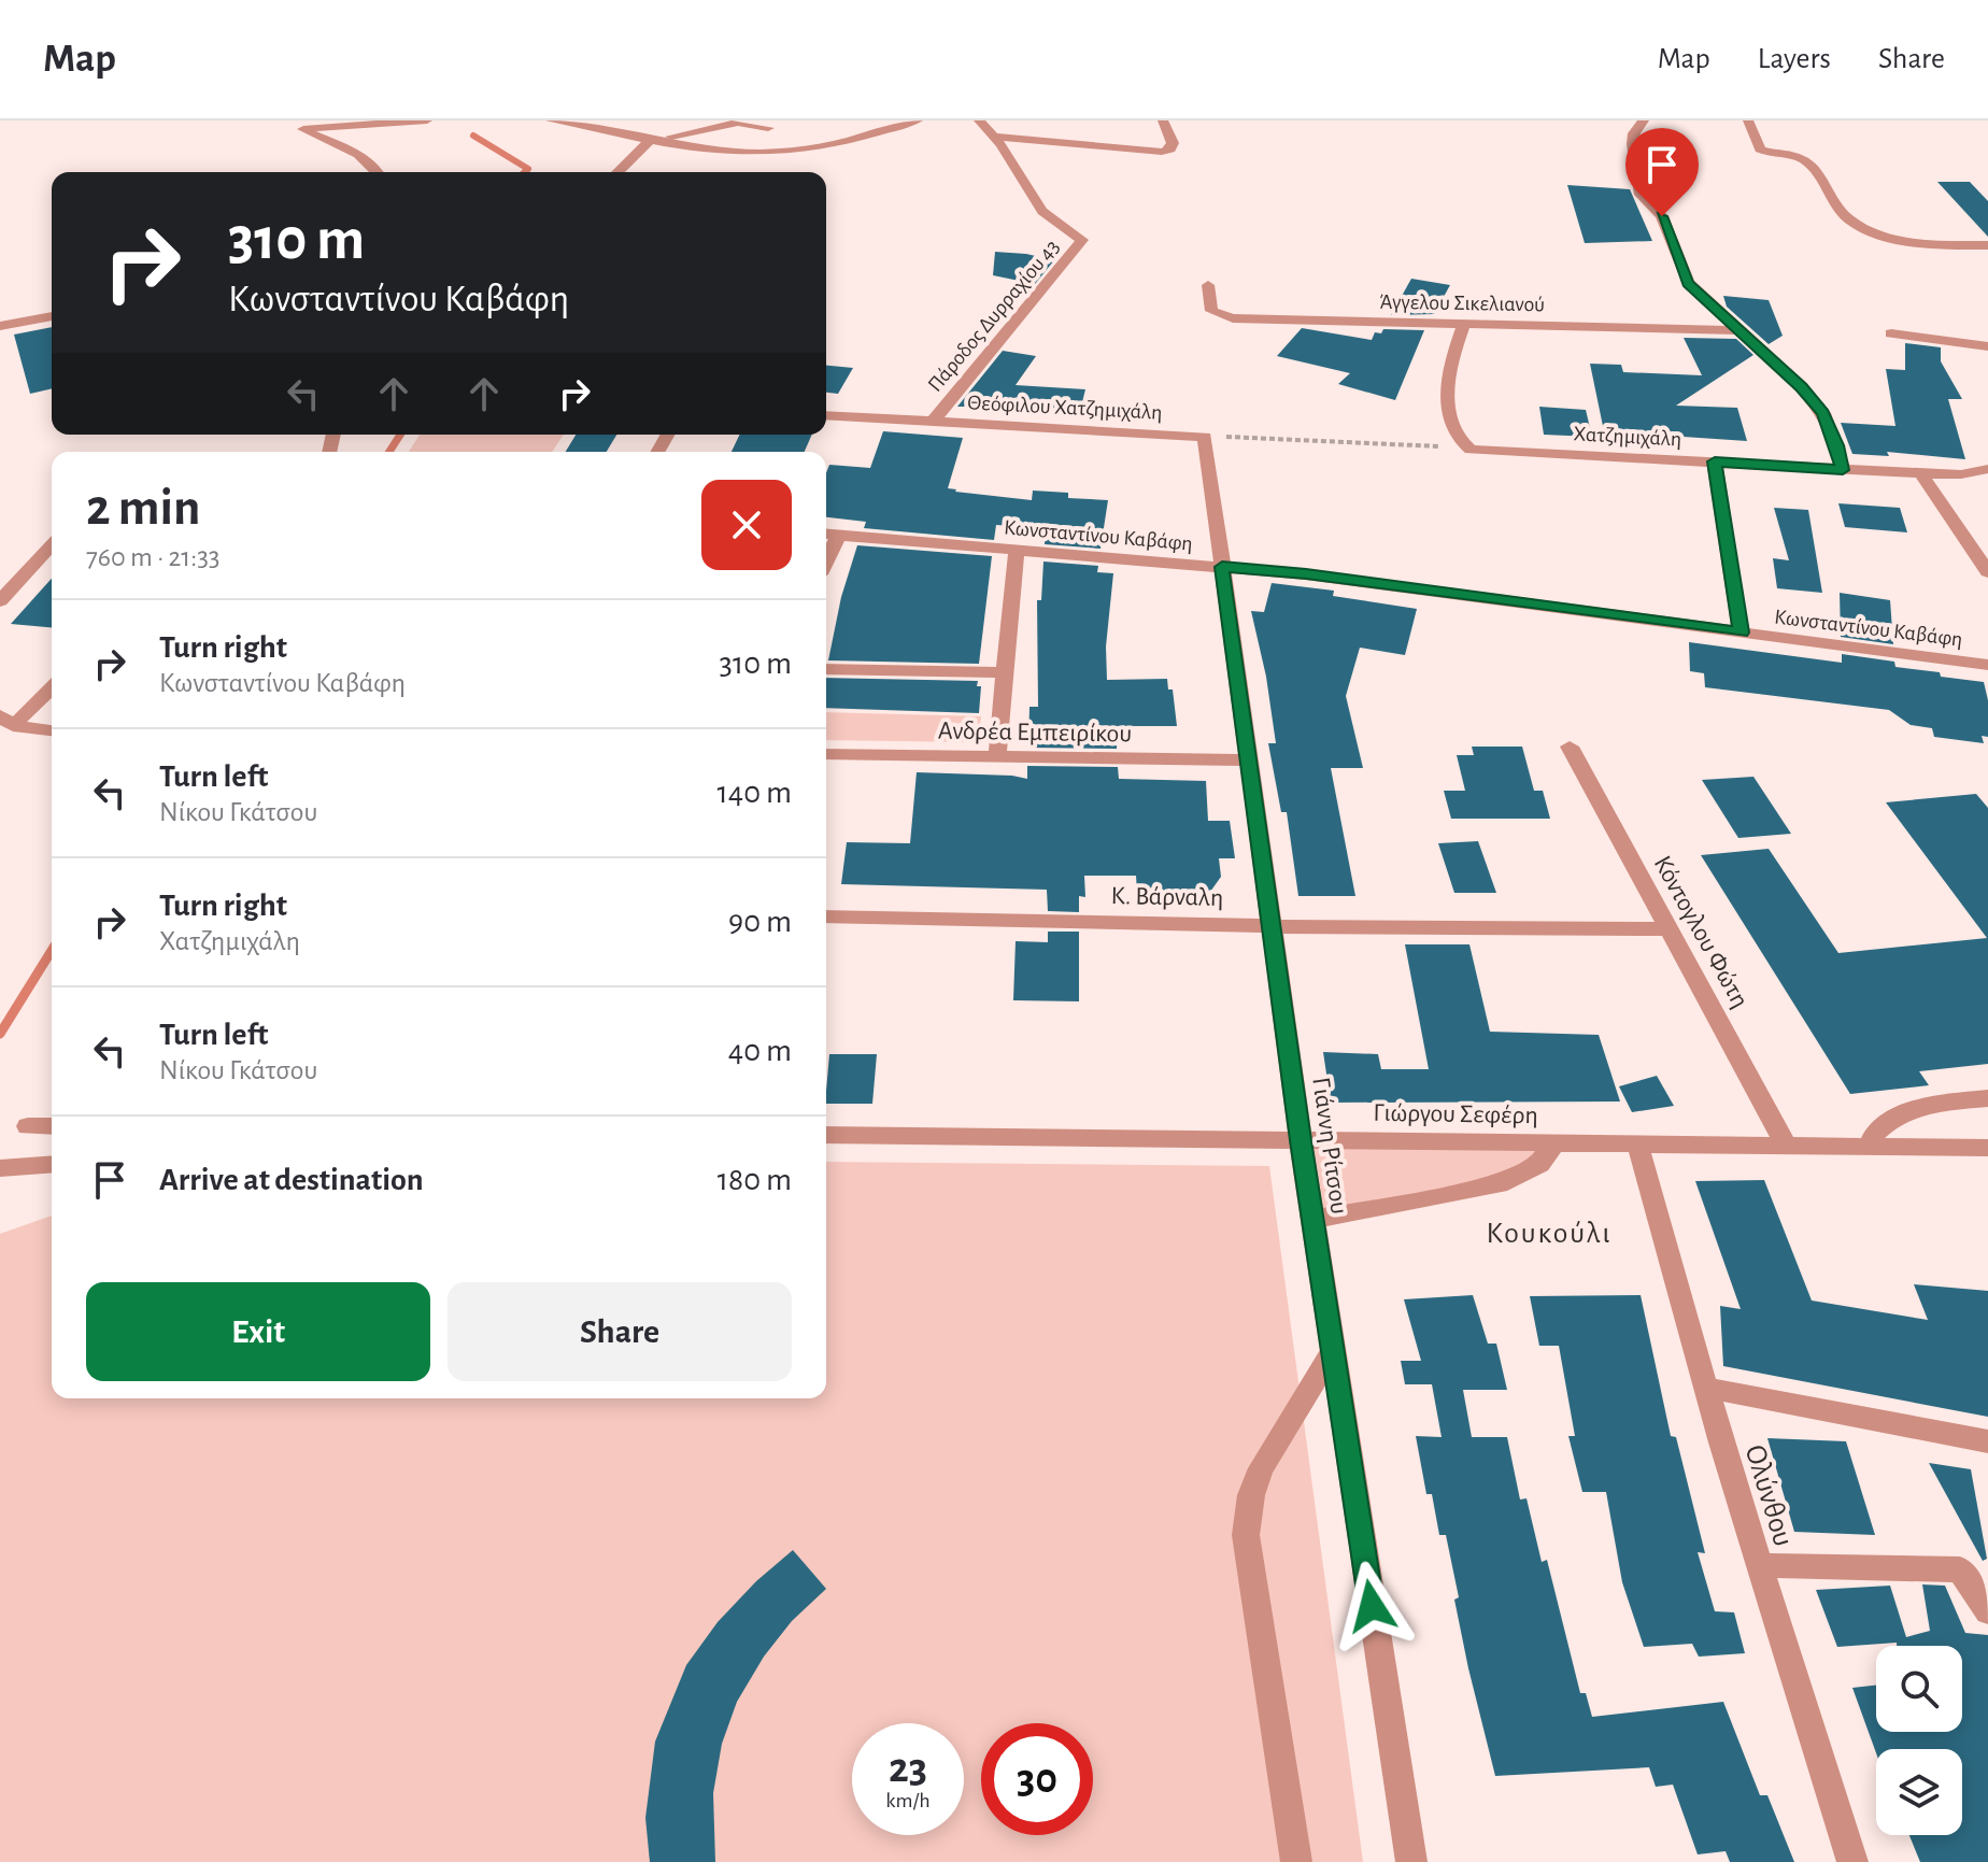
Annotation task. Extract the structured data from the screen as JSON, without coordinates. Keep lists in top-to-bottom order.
{
  "streets": {
    "street": [
      "Άγγελου Σικελιανού",
      "Πάροδος Δυρραχίου 43",
      "Θεόφιλου Χατζημιχάλη",
      "Χατζημιχάλη",
      "Κωνσταντίνου Καβάφη",
      "Ανδρέα Εμπειρίκου",
      "Κ. Βάρναλη",
      "Κόντογλου Φώτη",
      "Γιώργου Σεφέρη",
      "Γιάννη Ρίτσου",
      "Ολύνθου"
    ]
  },
  "crossings": [
    ["Πάροδος Δυρραχίου 43", "Θεόφιλου Χατζημιχάλη"],
    ["Θεόφιλου Χατζημιχάλη", "Γιάννη Ρίτσου"],
    ["Κωνσταντίνου Καβάφη", "Γιάννη Ρίτσου"],
    ["Ανδρέα Εμπειρίκου", "Γιάννη Ρίτσου"],
    ["Κ. Βάρναλη", "Κόντογλου Φώτη"],
    ["Κ. Βάρναλη", "Γιάννη Ρίτσου"],
    ["Κόντογλου Φώτη", "Γιώργου Σεφέρη"],
    ["Γιώργου Σεφέρη", "Γιάννη Ρίτσου"],
    ["Γιώργου Σεφέρη", "Ολύνθου"]
  ],
  "districts": ["Κουκούλι"],
  "page": {
    "header": "Map",
    "nav": ["Map", "Layers", "Share"],
    "turn": ["310 m", "Κωνσταντίνου Καβάφη"],
    "heading": ["2 min", "760 m · 21:33"],
    "list": [
      {
        "name": "Turn right",
        "note": "Κωνσταντίνου Καβάφη",
        "value": "310 m"
      },
      {
        "name": "Turn left",
        "note": "Νίκου Γκάτσου",
        "value": "140 m"
      },
      {
        "name": "Turn right",
        "note": "Χατζημιχάλη",
        "value": "90 m"
      },
      {
        "name": "Turn left",
        "note": "Νίκου Γκάτσου",
        "value": "40 m"
      },
      {
        "name": "Arrive at destination",
        "value": "180 m"
      }
    ],
    "buttons": ["Exit", "Share"],
    "speed": "23 km/h",
    "limit": "30"
  }
}
